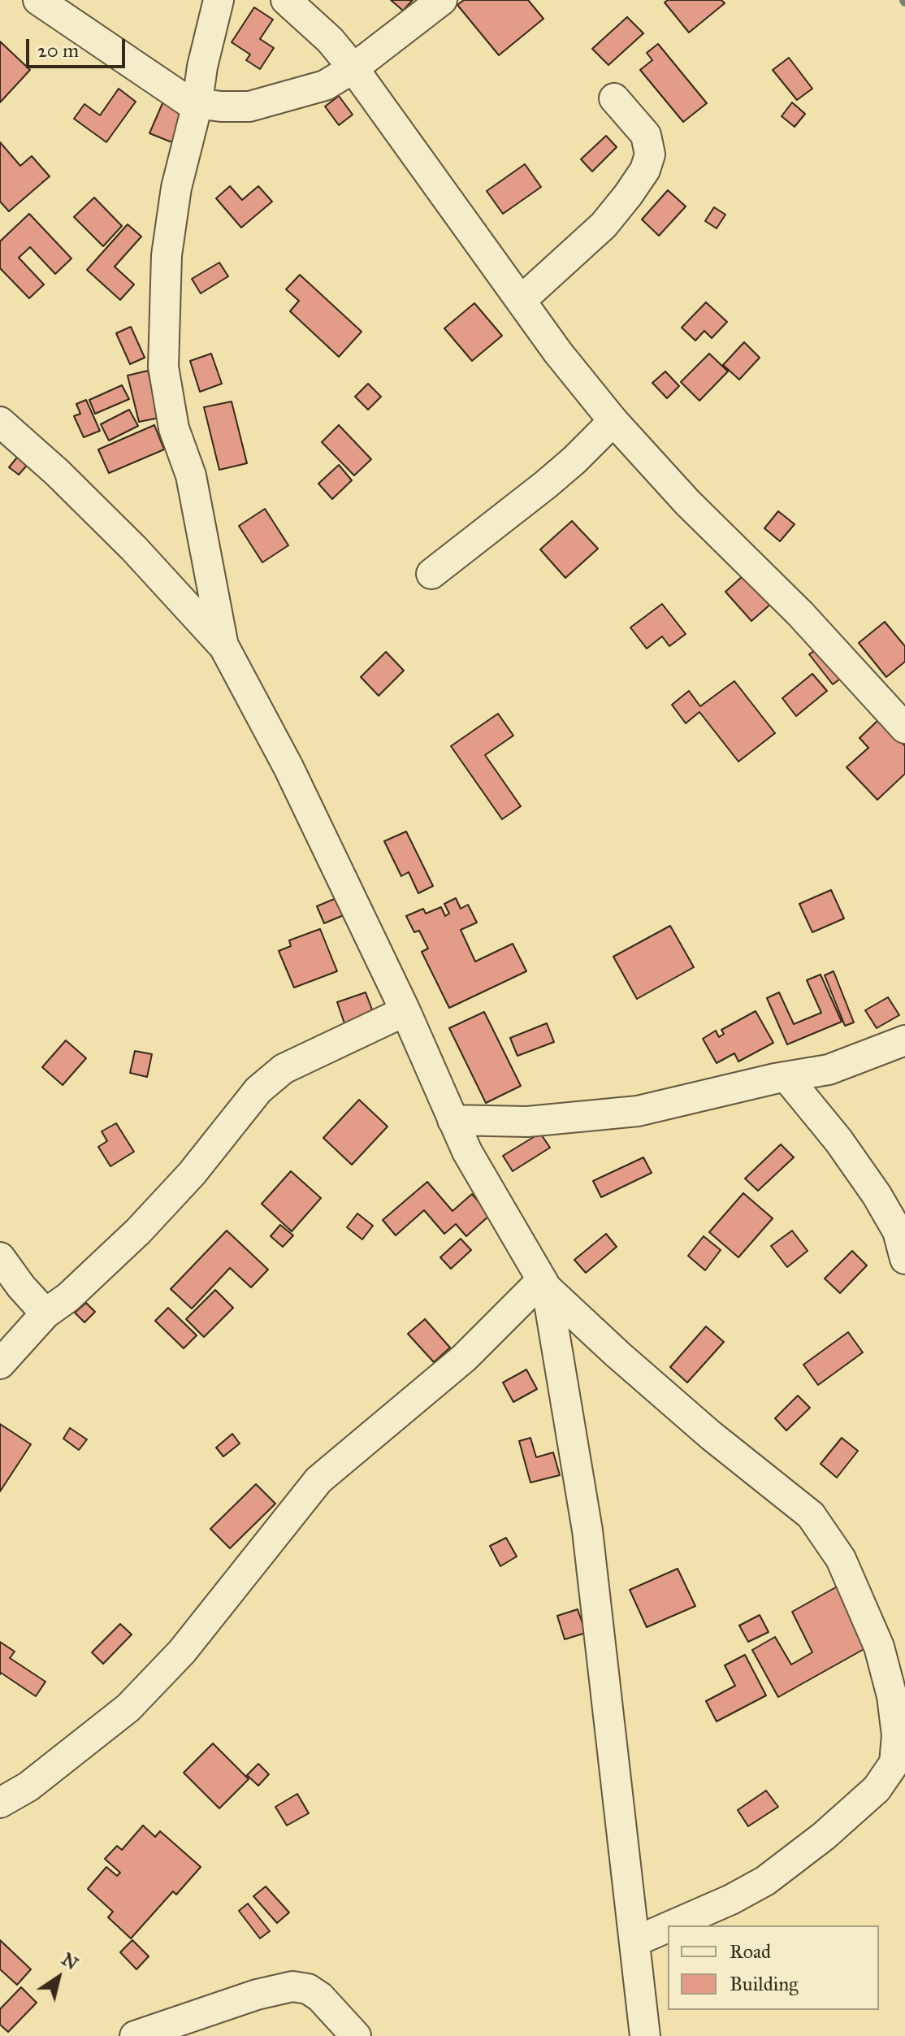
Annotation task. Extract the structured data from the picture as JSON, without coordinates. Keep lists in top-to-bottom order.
{
  "legend": ["Road", "Building"],
  "scale_bar": "20 m",
  "north": "top right"
}
